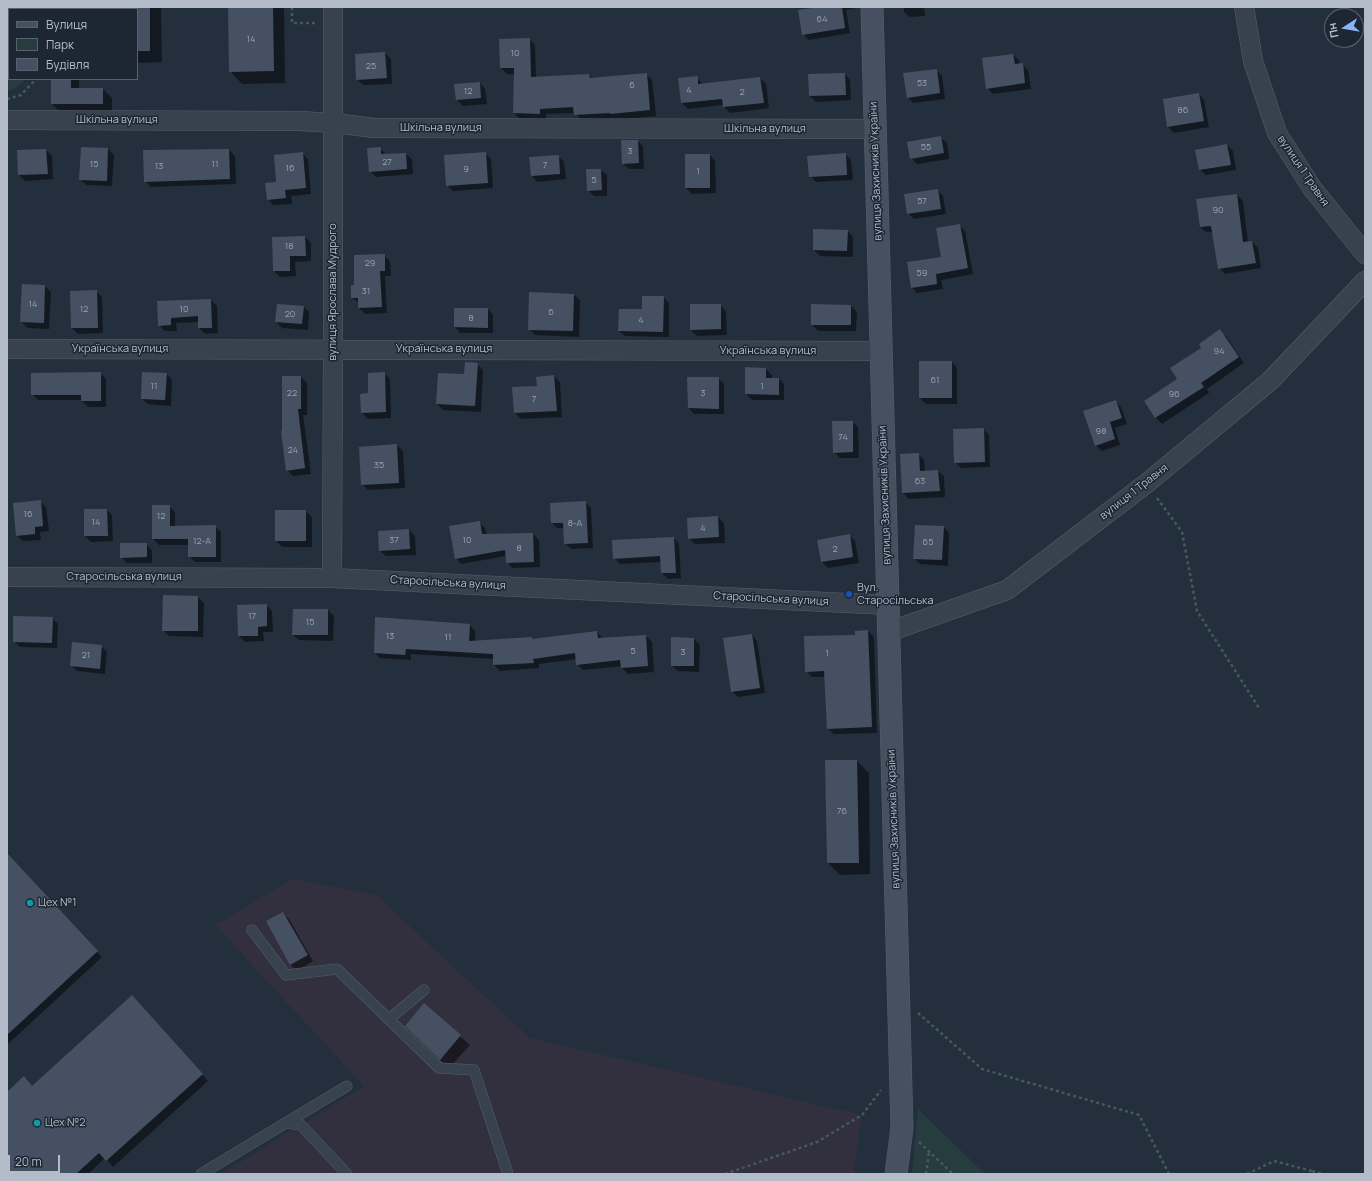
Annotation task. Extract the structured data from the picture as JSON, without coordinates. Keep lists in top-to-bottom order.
{
  "streets": {
    "street": [
      "Шкільна вулиця",
      "вулиця Захисників України",
      "вулиця 1 Травня",
      "вулиця Ярослава Мудрого",
      "Українська вулиця",
      "Старосільська вулиця"
    ]
  },
  "crossings": [
    ["Шкільна вулиця", "вулиця Захисників України"],
    ["Шкільна вулиця", "вулиця Ярослава Мудрого"],
    ["вулиця Захисників України", "вулиця 1 Травня"],
    ["вулиця Захисників України", "Українська вулиця"],
    ["вулиця Захисників України", "Старосільська вулиця"],
    ["вулиця Ярослава Мудрого", "Українська вулиця"],
    ["вулиця Ярослава Мудрого", "Старосільська вулиця"]
  ],
  "places": ["Вул. Старосільська", "Цех №1", "Цех №2"],
  "house_numbers": [
    "64",
    "14",
    "10",
    "25",
    "53",
    "6",
    "4",
    "12",
    "2",
    "86",
    "55",
    "3",
    "27",
    "15",
    "11",
    "7",
    "13",
    "16",
    "9",
    "1",
    "5",
    "57",
    "90",
    "18",
    "29",
    "59",
    "31",
    "14",
    "12",
    "10",
    "6",
    "20",
    "8",
    "4",
    "94",
    "61",
    "11",
    "1",
    "22",
    "3",
    "96",
    "7",
    "98",
    "74",
    "24",
    "35",
    "63",
    "16",
    "12",
    "14",
    "8-А",
    "4",
    "37",
    "10",
    "12-А",
    "65",
    "8",
    "2",
    "17",
    "15",
    "13",
    "11",
    "5",
    "3",
    "1",
    "21",
    "76"
  ],
  "legend": ["Вулиця", "Парк", "Будівля"],
  "scale_bar": "20 m",
  "north": "left"
}
